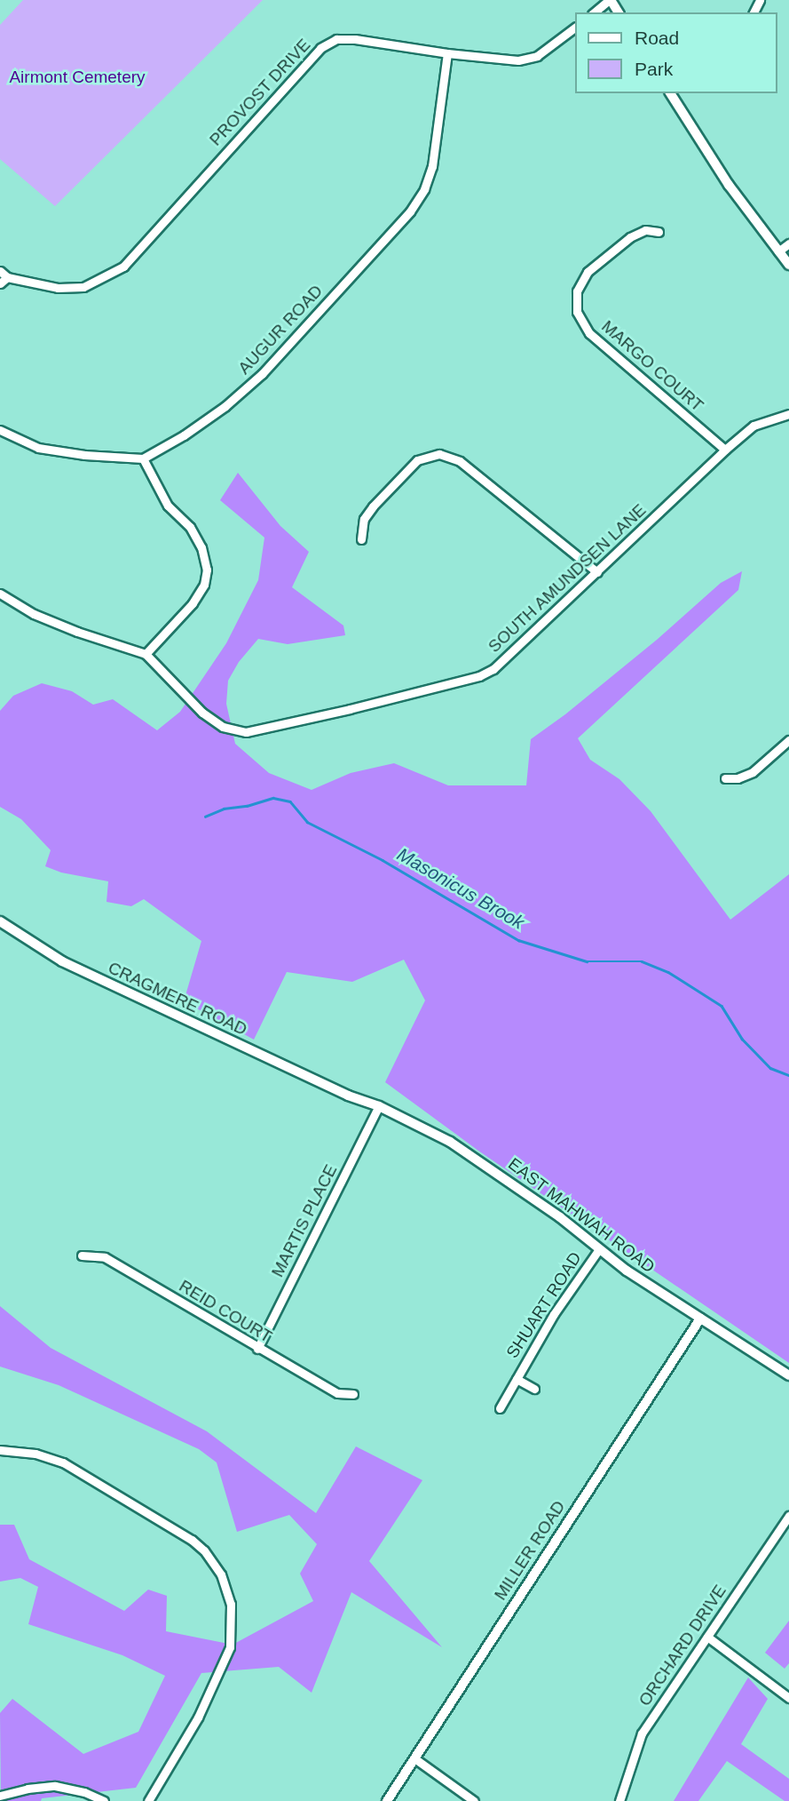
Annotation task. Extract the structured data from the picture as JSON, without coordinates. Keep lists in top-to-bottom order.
{
  "streets": {
    "street": [
      "PROVOST DRIVE",
      "AUGUR ROAD",
      "MARGO COURT",
      "SOUTH AMUNDSEN LANE",
      "CRAGMERE ROAD",
      "EAST MAHWAH ROAD",
      "MARTIS PLACE",
      "SHUART ROAD",
      "REID COURT",
      "MILLER ROAD",
      "ORCHARD DRIVE"
    ]
  },
  "crossings": [
    ["PROVOST DRIVE", "AUGUR ROAD"],
    ["MARGO COURT", "SOUTH AMUNDSEN LANE"],
    ["CRAGMERE ROAD", "EAST MAHWAH ROAD"],
    ["EAST MAHWAH ROAD", "MARTIS PLACE"],
    ["EAST MAHWAH ROAD", "SHUART ROAD"],
    ["EAST MAHWAH ROAD", "MILLER ROAD"],
    ["MARTIS PLACE", "REID COURT"]
  ],
  "water": ["Masonicus Brook"],
  "parks": ["Airmont Cemetery"],
  "legend": ["Road", "Park"]
}
